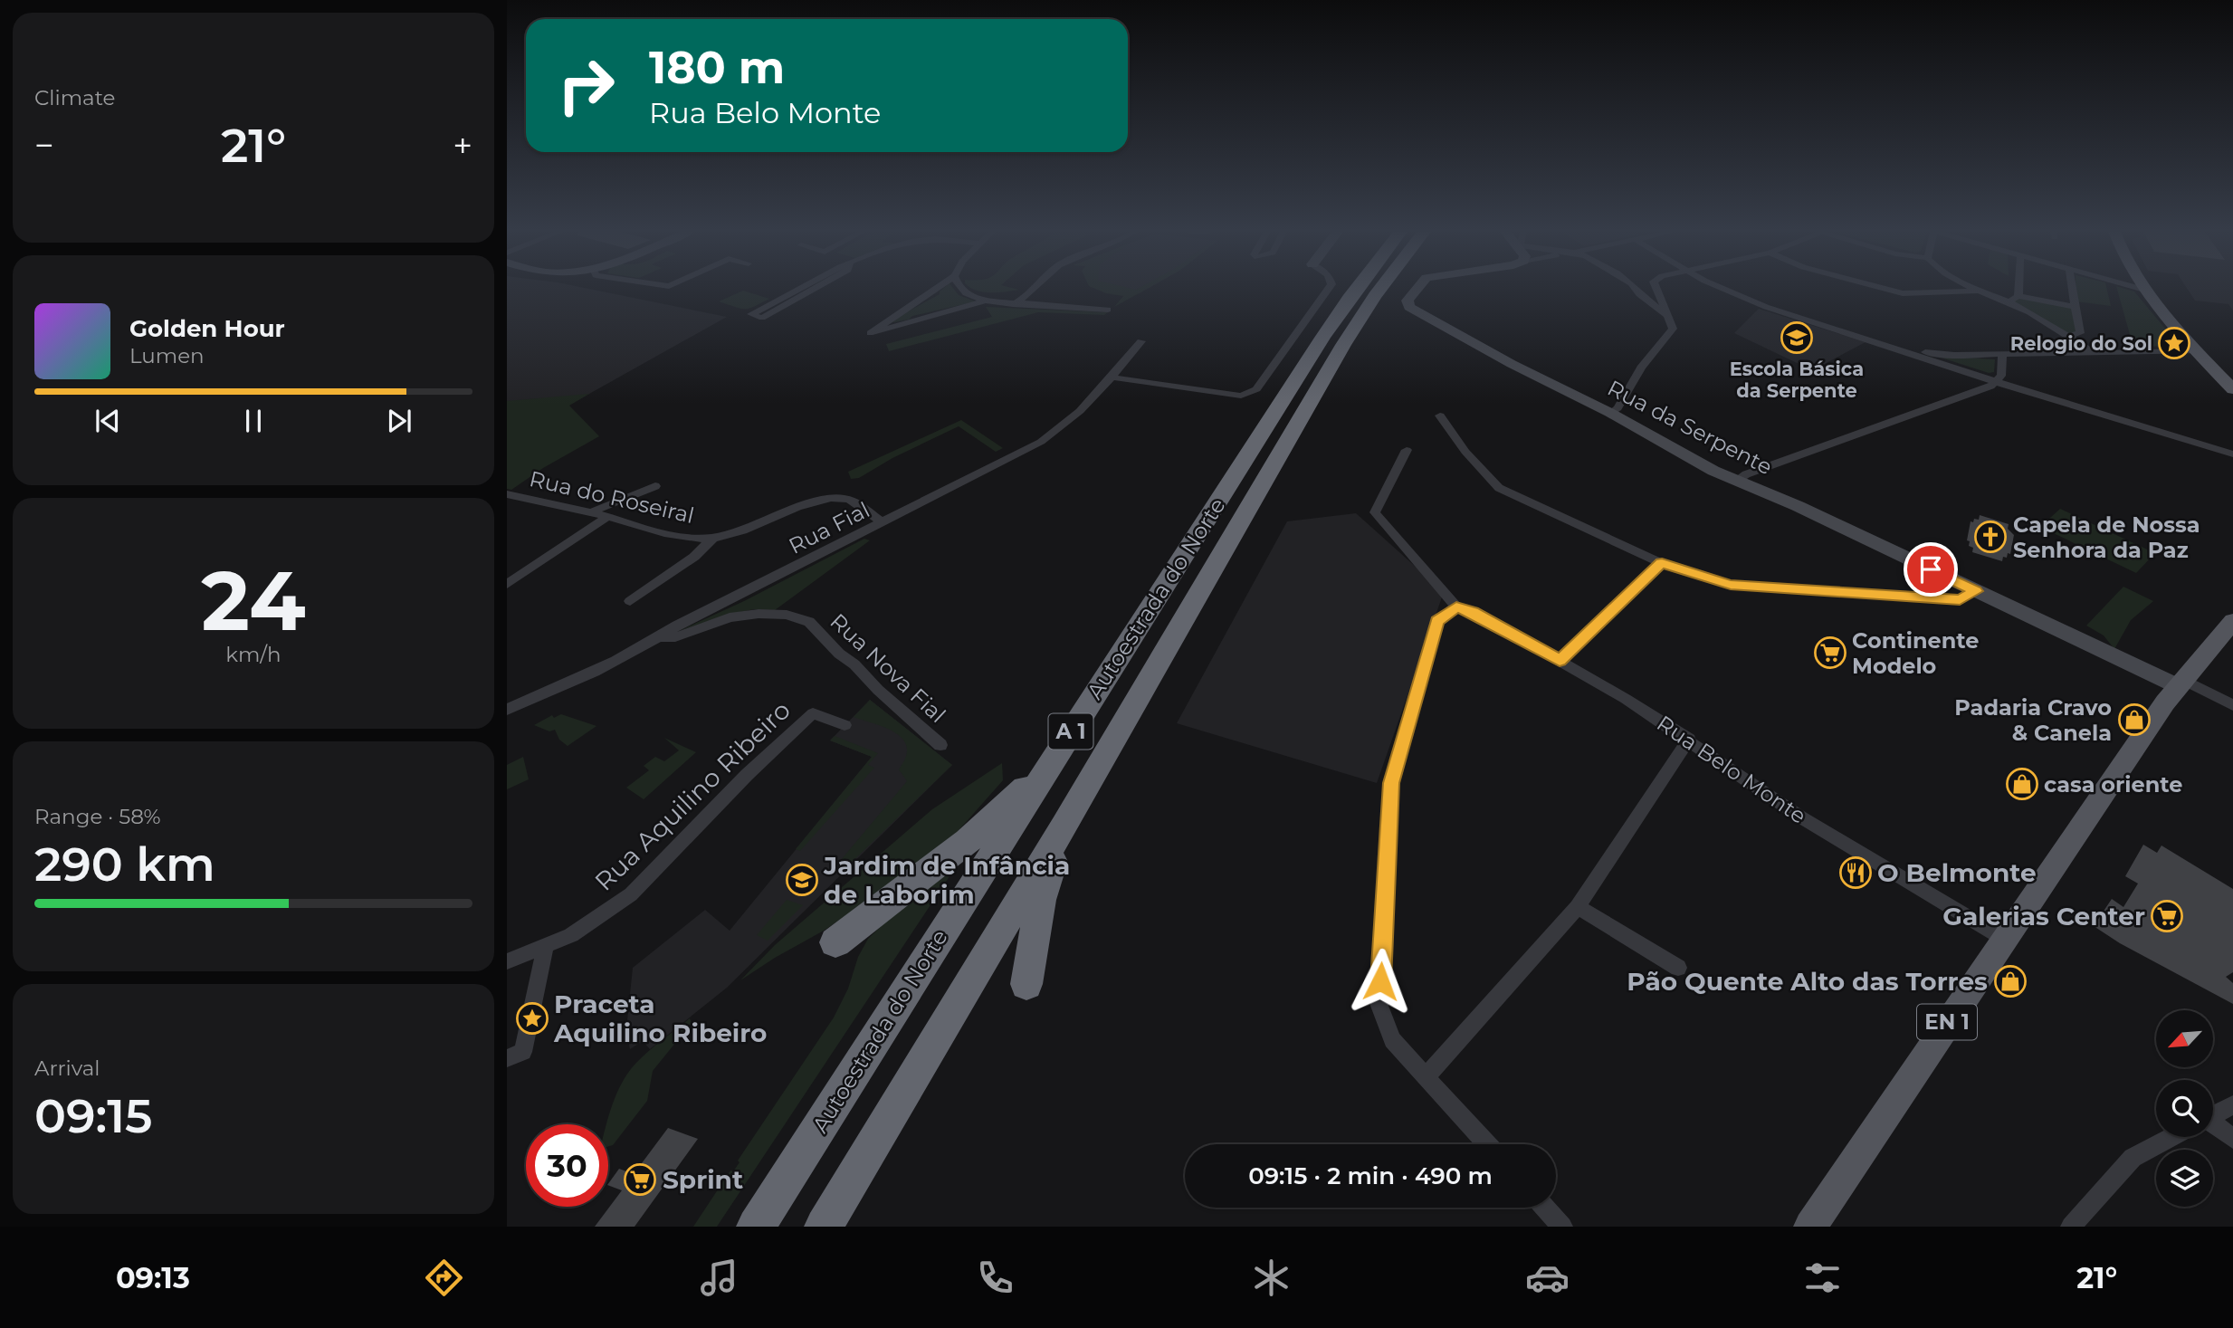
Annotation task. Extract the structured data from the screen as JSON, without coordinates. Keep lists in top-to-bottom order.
{
  "streets": {
    "highway": ["Autoestrada do Norte", "A 1"],
    "main road": ["EN 1"],
    "street": [
      "Rua da Serpente",
      "Rua do Roseiral",
      "Rua Fial",
      "Rua Nova Fial",
      "Rua Belo Monte",
      "Rua Aquilino Ribeiro"
    ]
  },
  "crossings": [
    ["Rua da Serpente", "EN 1"],
    ["Rua do Roseiral", "Rua Fial"],
    ["Rua Fial", "Rua Nova Fial"],
    ["Rua Belo Monte", "EN 1"]
  ],
  "places": {
    "school or university": ["Escola Básica da Serpente", "Jardim de Infância de Laborim"],
    "place": ["Relogio do Sol", "Praceta Aquilino Ribeiro"],
    "church": ["Capela de Nossa Senhora da Paz"],
    "supermarket": ["Continente Modelo", "Galerias Center", "Sprint"],
    "shop": ["Padaria Cravo & Canela", "casa oriente", "Pão Quente Alto das Torres"],
    "restaurant": ["O Belmonte"]
  },
  "north": "bottom left",
  "page": {
    "tile": [
      "Climate",
      ["24", "km/h"],
      ["Range · 58%", "290 km"],
      ["Arrival", "09:15"]
    ],
    "turn": ["180 m", "Rua Belo Monte"],
    "heat": ["−", "21°", "+"],
    "song": ["Golden Hour", "Lumen"],
    "limit": "30",
    "trip": "09:15 · 2 min · 490 m",
    "tabs": ["09:13", "21°"]
  }
}
